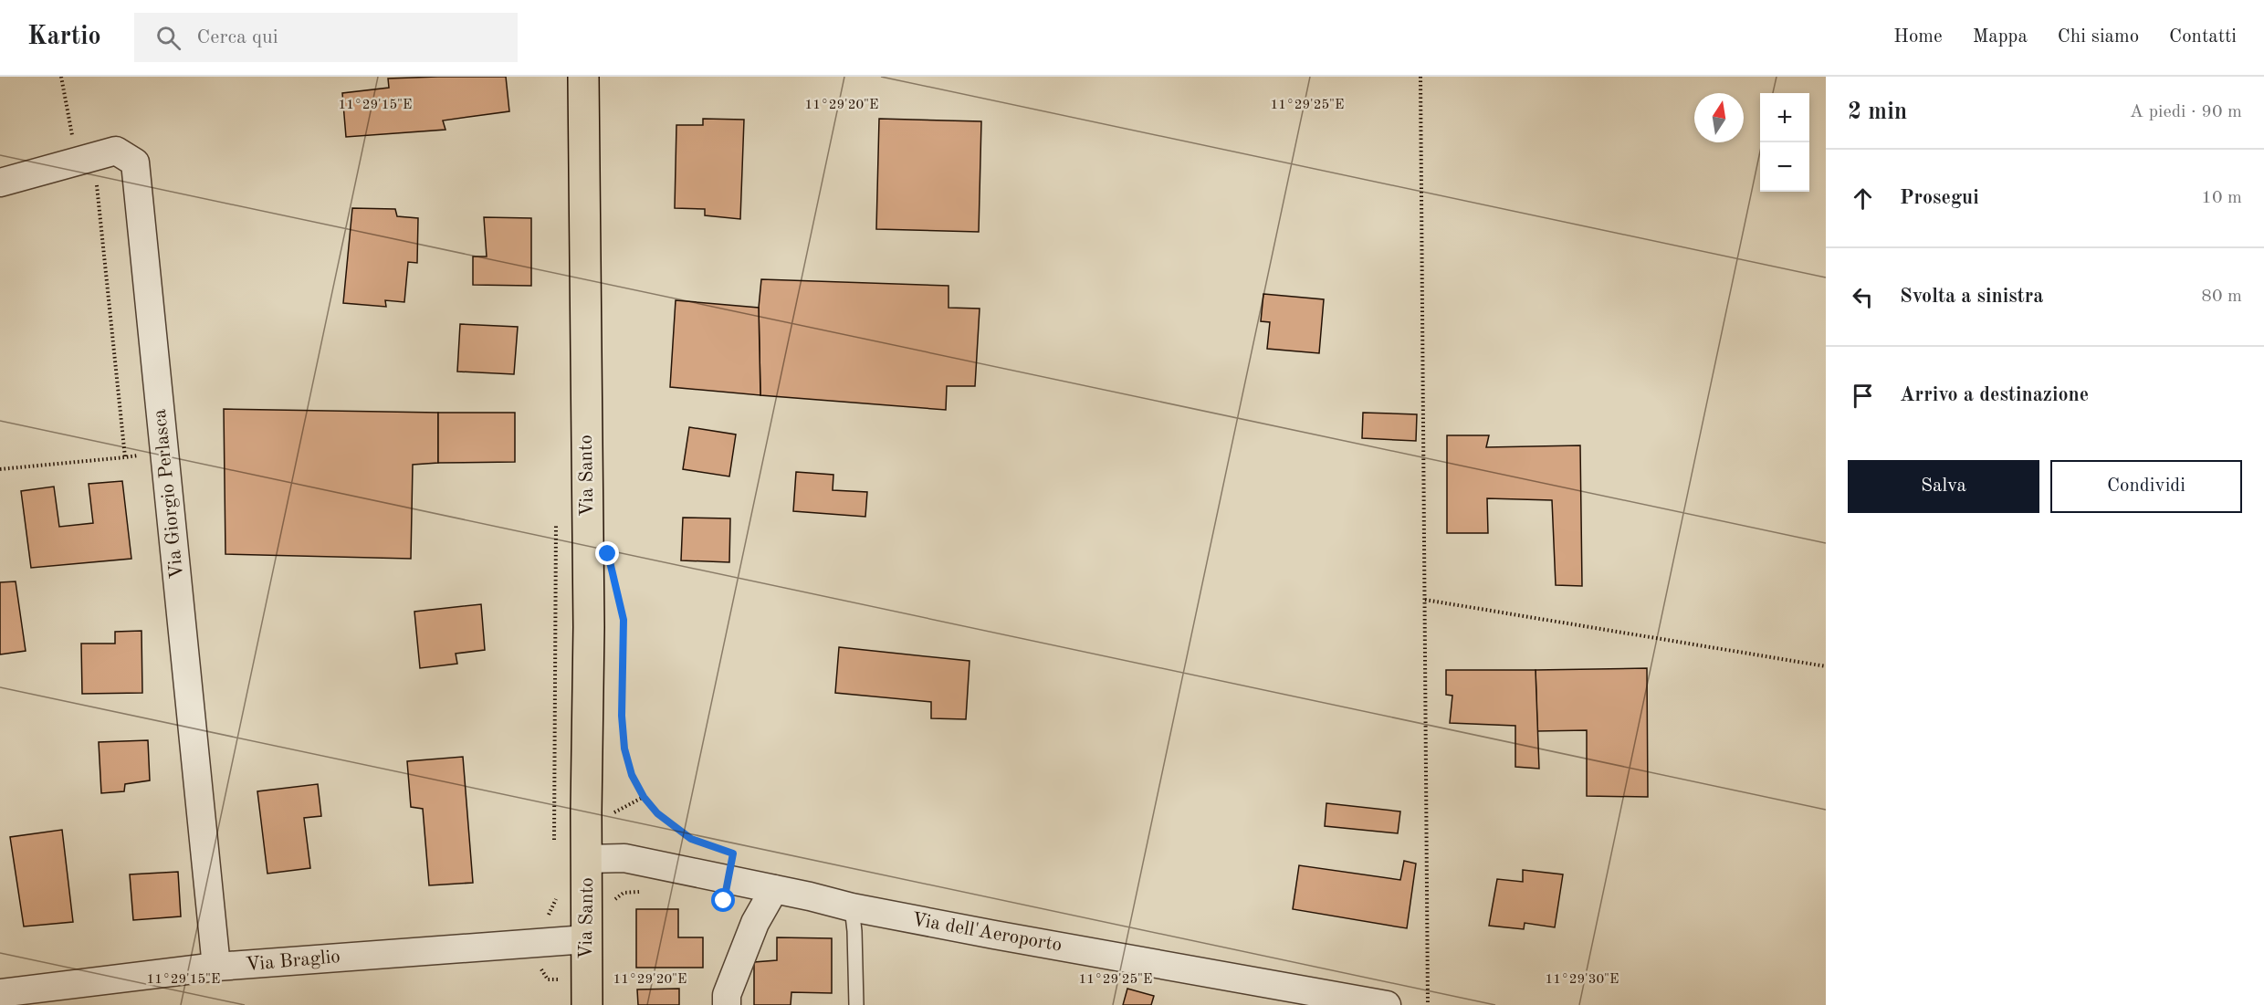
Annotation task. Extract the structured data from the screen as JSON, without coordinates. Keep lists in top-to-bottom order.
{
  "streets": {
    "main road": ["Via Santo"],
    "street": ["Via Giorgio Perlasca", "Via dell'Aeroporto", "Via Braglio"]
  },
  "crossings": [
    ["Via Santo", "Via dell'Aeroporto"],
    ["Via Santo", "Via Braglio"],
    ["Via Giorgio Perlasca", "Via Braglio"]
  ],
  "north": "top",
  "page": {
    "header": "Kartio",
    "search": "Cerca qui",
    "nav": [
      "Home",
      "Mappa",
      "Chi siamo",
      "Contatti"
    ],
    "heading": ["2 min", "A piedi · 90 m"],
    "map_buttons": ["+", "−"],
    "list": [
      ["Prosegui", "10 m"],
      ["Svolta a sinistra", "80 m"],
      "Arrivo a destinazione"
    ],
    "buttons": ["Salva", "Condividi"]
  },
  "coordinates": [
    "11°29'15\"E",
    "11°29'20\"E",
    "11°29'25\"E",
    "11°29'30\"E"
  ]
}
